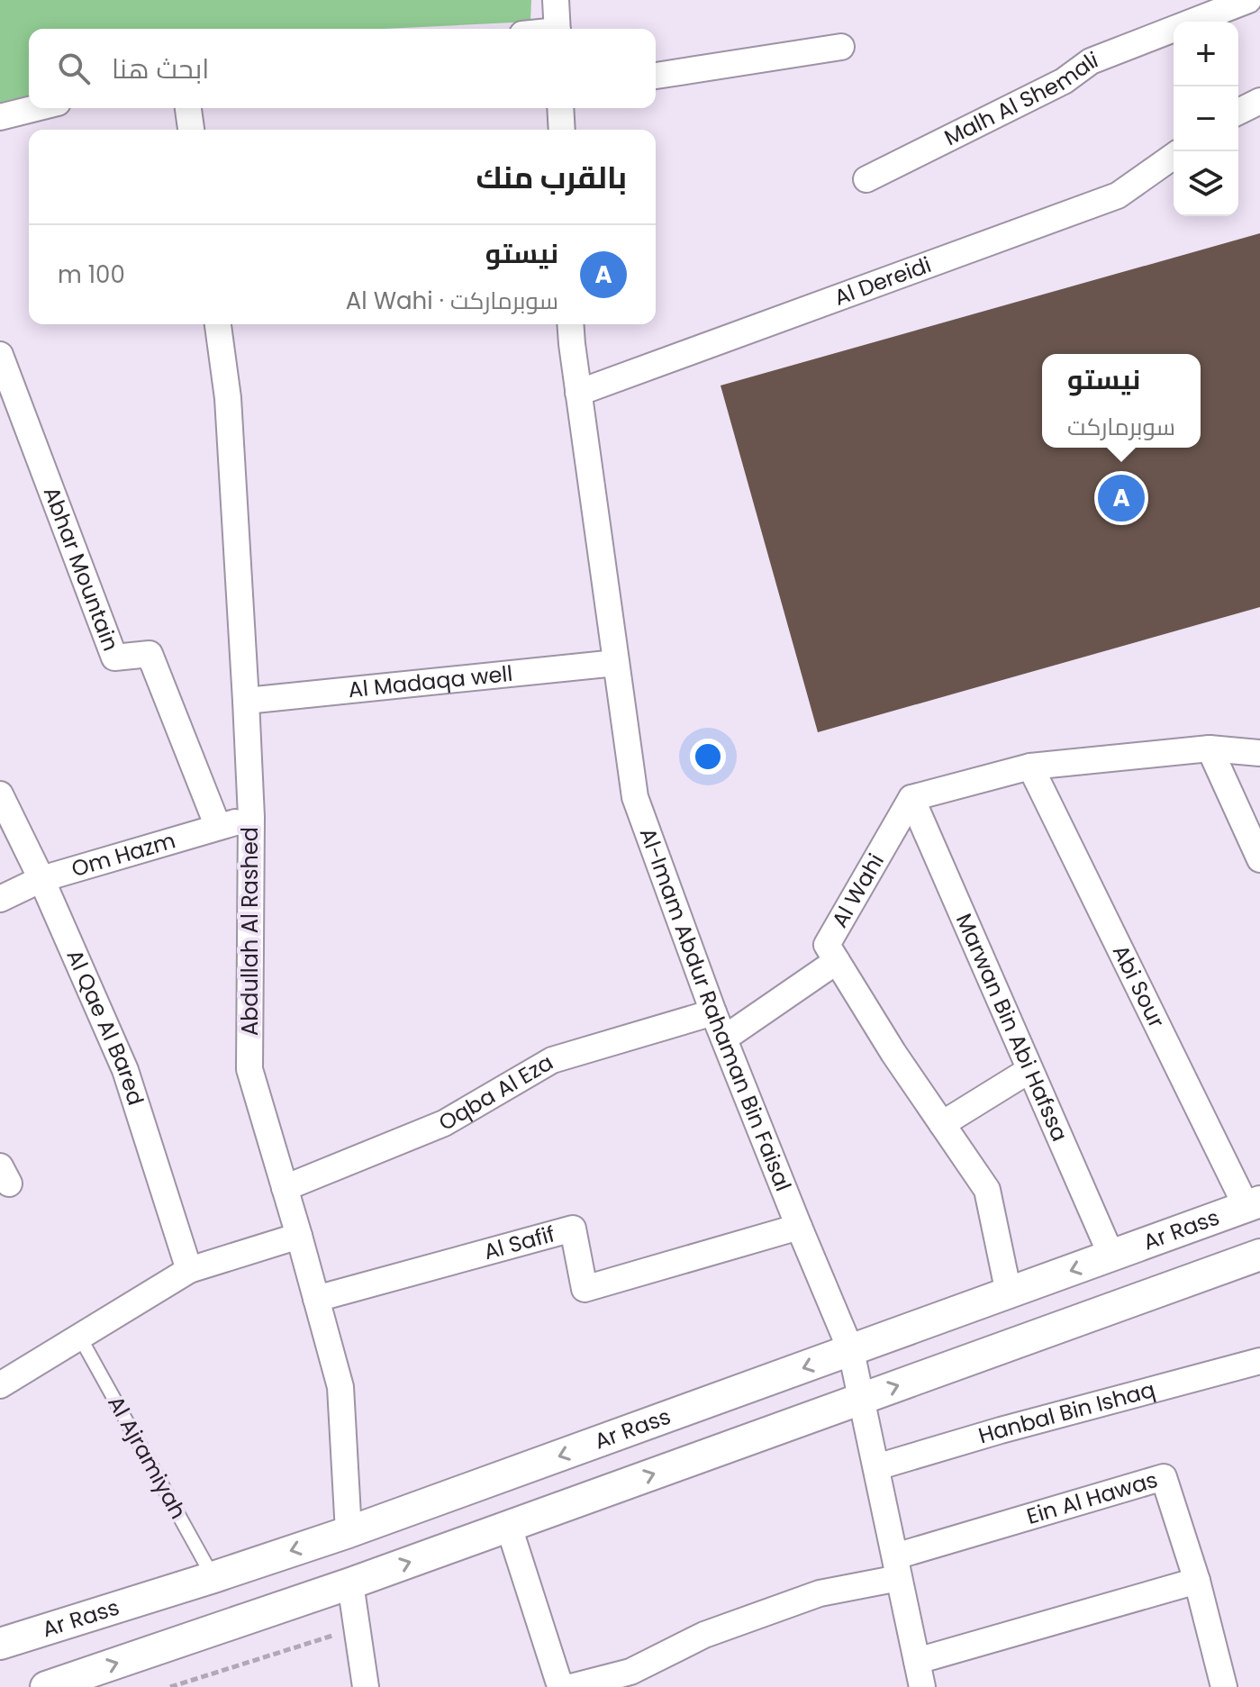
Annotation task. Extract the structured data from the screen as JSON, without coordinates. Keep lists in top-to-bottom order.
{
  "streets": {
    "street": [
      "Malh Al Shemali",
      "Al Dereidi",
      "Abhar Mountain",
      "Al Madaqa well",
      "Om Hazm",
      "Al Wahi",
      "Abdullah Al Rashed",
      "Abi Sour",
      "Al-Imam Abdur Rahaman Bin Faisal",
      "Marwan Bin Abi Hafssa",
      "Al Qae Al Bared",
      "Oqba Al Eza",
      "Ar Rass",
      "Al Safif",
      "Hanbal Bin Ishaq",
      "Ein Al Hawas"
    ],
    "lane": ["Al Ajramiyah"]
  },
  "crossings": [
    ["Al Dereidi", "Al-Imam Abdur Rahaman Bin Faisal"],
    ["Abhar Mountain", "Om Hazm"],
    ["Al Madaqa well", "Abdullah Al Rashed"],
    ["Al Madaqa well", "Al-Imam Abdur Rahaman Bin Faisal"],
    ["Om Hazm", "Abdullah Al Rashed"],
    ["Om Hazm", "Al Qae Al Bared"],
    ["Al Wahi", "Marwan Bin Abi Hafssa"],
    ["Al Wahi", "Ar Rass"],
    ["Abdullah Al Rashed", "Oqba Al Eza"],
    ["Abdullah Al Rashed", "Ar Rass"],
    ["Abdullah Al Rashed", "Al Safif"],
    ["Abi Sour", "Ar Rass"],
    ["Al-Imam Abdur Rahaman Bin Faisal", "Oqba Al Eza"],
    ["Al-Imam Abdur Rahaman Bin Faisal", "Ar Rass"],
    ["Al-Imam Abdur Rahaman Bin Faisal", "Al Safif"],
    ["Al-Imam Abdur Rahaman Bin Faisal", "Hanbal Bin Ishaq"],
    ["Al-Imam Abdur Rahaman Bin Faisal", "Ein Al Hawas"],
    ["Marwan Bin Abi Hafssa", "Ar Rass"],
    ["Ar Rass", "Al Ajramiyah"]
  ],
  "page": {
    "map_buttons": ["+", "−"],
    "search": "ابحث هنا",
    "heading": "بالقرب منك",
    "list": [
      {
        "mark": "A",
        "name": "نيستو",
        "note": "سوبرماركت · Al Wahi",
        "value": "100 m"
      }
    ],
    "popup": ["نيستو", "سوبرماركت"],
    "pins": "A"
  }
}
